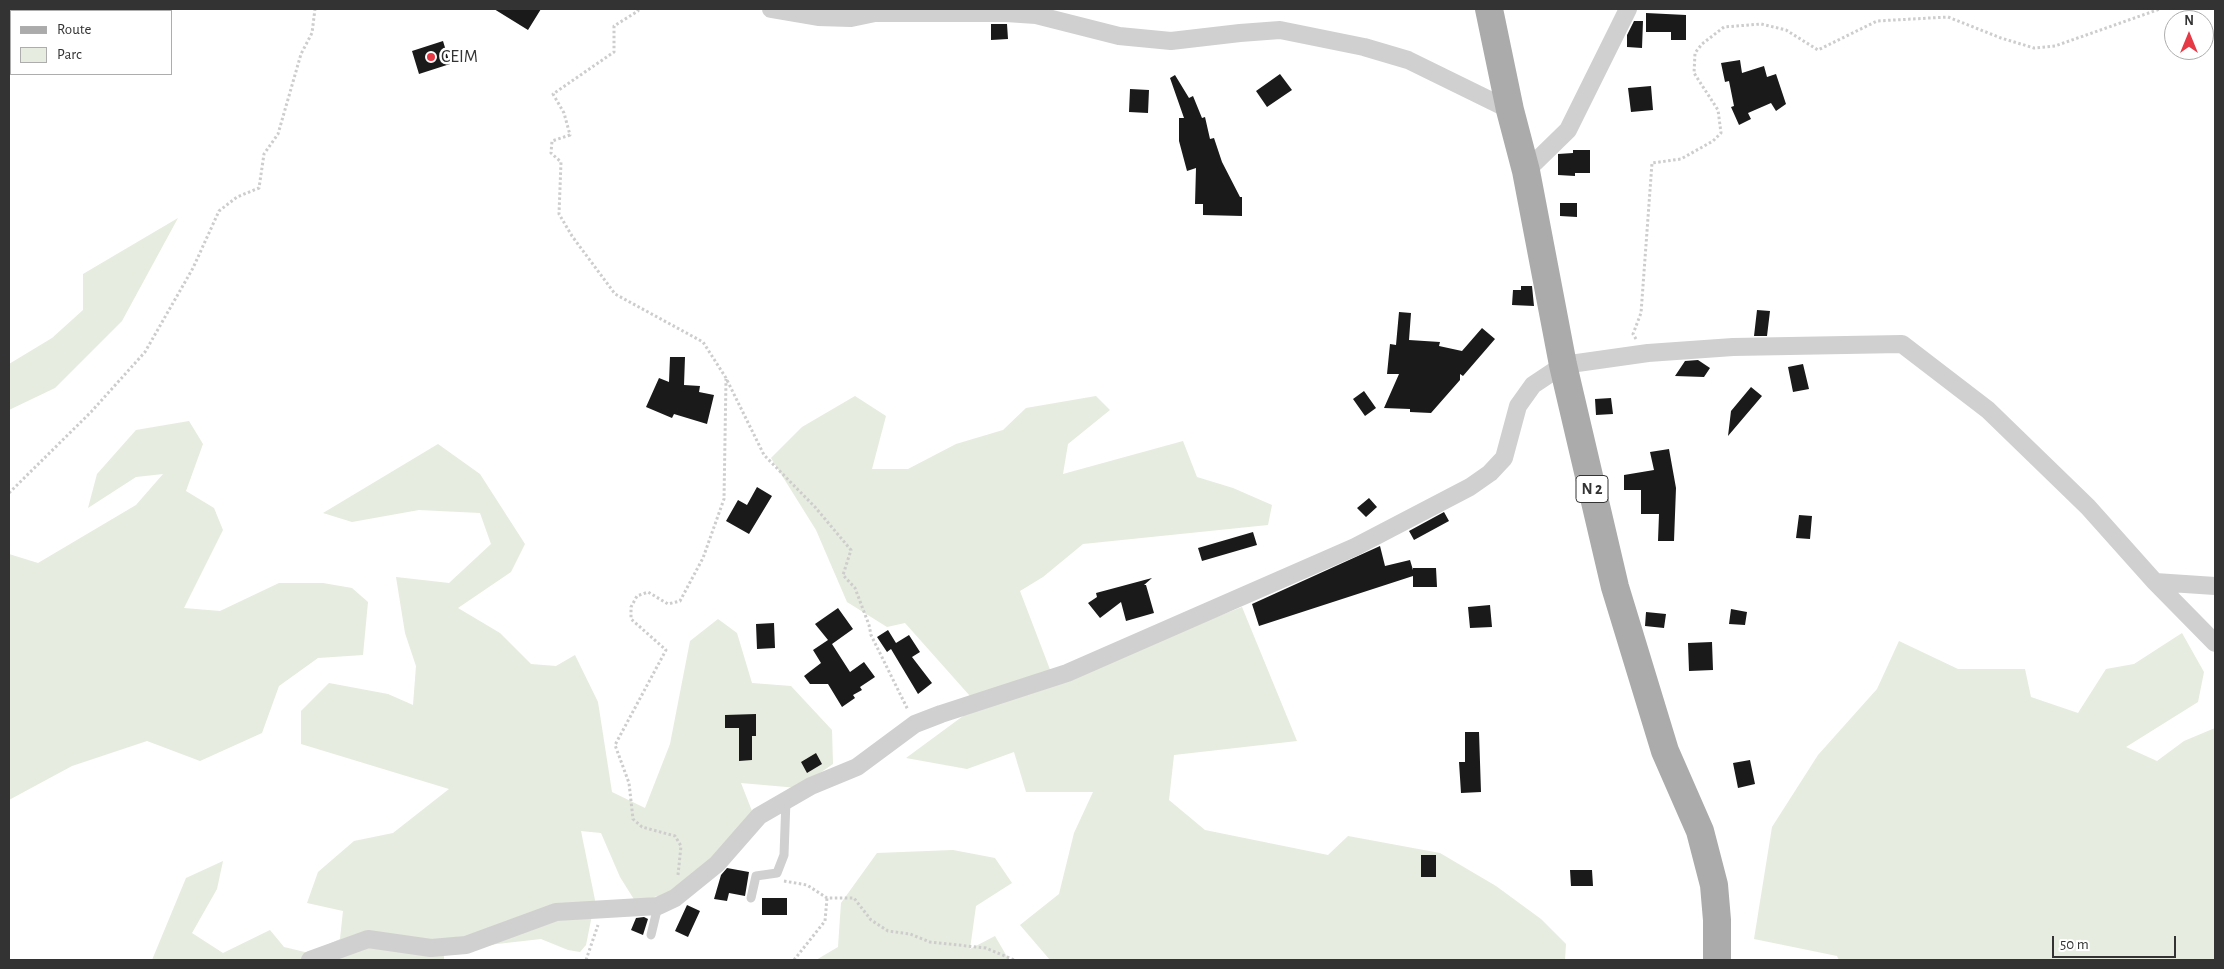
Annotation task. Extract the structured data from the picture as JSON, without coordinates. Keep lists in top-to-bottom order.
{
  "streets": {
    "main road": ["N 2"]
  },
  "places": ["CEIM"],
  "legend": ["Route", "Parc"],
  "scale_bar": "50 m",
  "north": "top"
}
